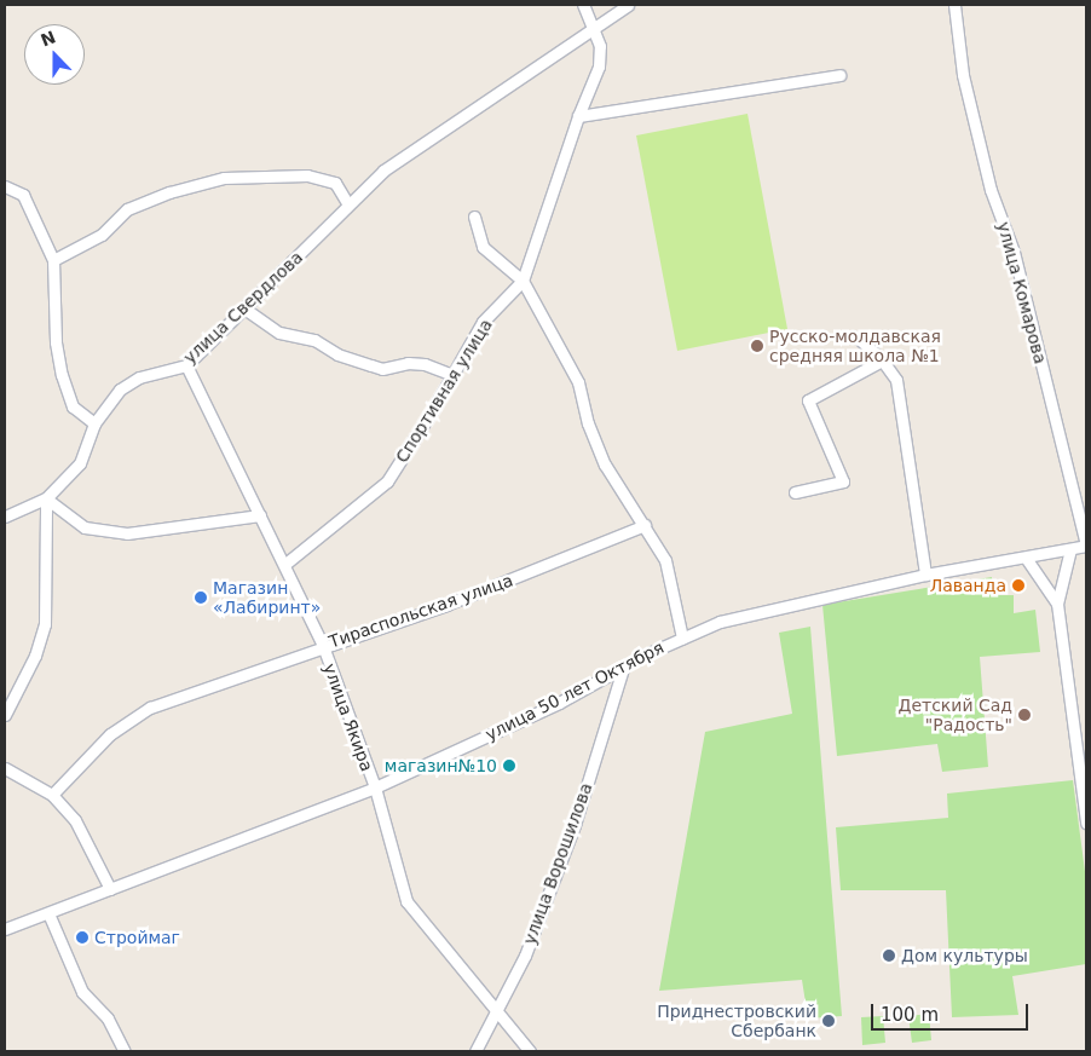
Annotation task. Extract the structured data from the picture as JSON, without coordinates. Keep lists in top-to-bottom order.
{
  "streets": {
    "street": [
      "улица Комарова",
      "улица Свердлова",
      "Спортивная улица",
      "Тираспольская улица",
      "улица 50 лет Октября",
      "улица Якира",
      "улица Ворошилова"
    ]
  },
  "crossings": [
    ["улица Комарова", "улица 50 лет Октября"],
    ["улица Свердлова", "Спортивная улица"],
    ["улица Свердлова", "улица Якира"],
    ["Спортивная улица", "улица Якира"],
    ["Тираспольская улица", "улица Якира"],
    ["улица 50 лет Октября", "улица Якира"],
    ["улица 50 лет Октября", "улица Ворошилова"],
    ["улица Якира", "улица Ворошилова"]
  ],
  "places": [
    "Русско-молдавская средняя школа №1",
    "Лаванда",
    "Магазин «Лабиринт»",
    "Детский Сад \"Радость\"",
    "магазин№10",
    "Строймаг",
    "Дом культуры",
    "Приднестровский Сбербанк"
  ],
  "scale_bar": "100 m",
  "north": "top"
}
